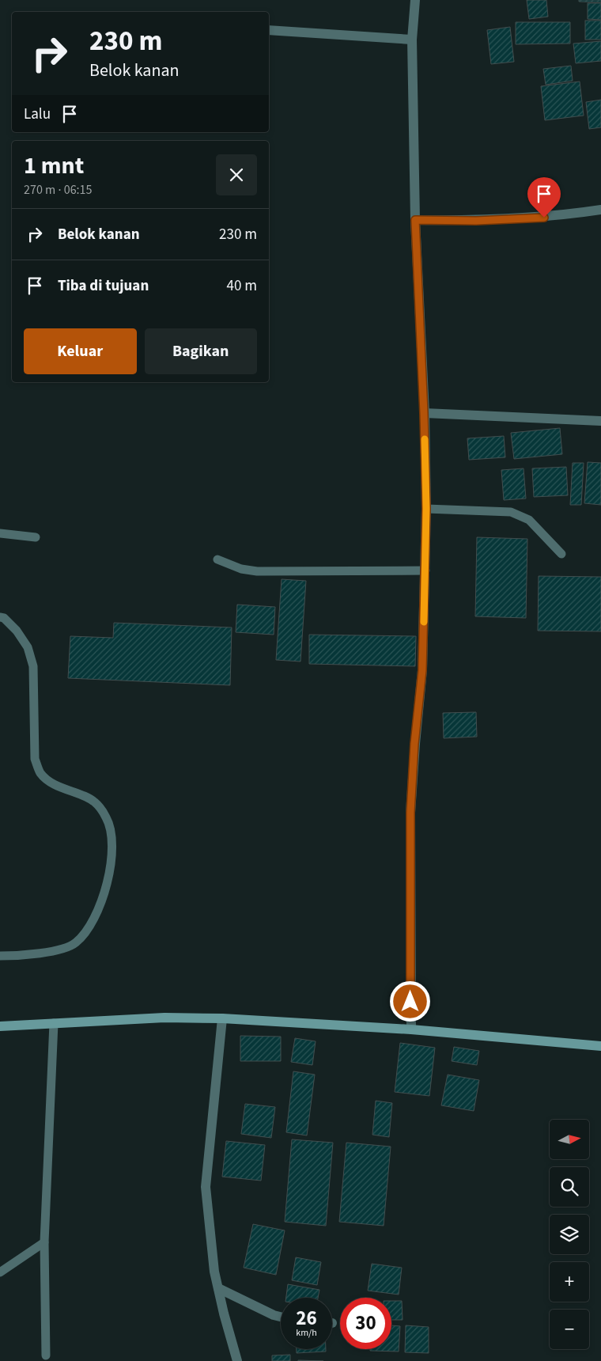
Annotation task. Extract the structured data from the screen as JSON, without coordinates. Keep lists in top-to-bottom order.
{
  "north": "right",
  "page": {
    "turn": ["230 m", "Belok kanan"],
    "then": "Lalu",
    "heading": ["1 mnt", "270 m · 06:15"],
    "list": [
      {
        "name": "Belok kanan",
        "value": "230 m"
      },
      {
        "name": "Tiba di tujuan",
        "value": "40 m"
      }
    ],
    "buttons": ["Keluar", "Bagikan"],
    "map_buttons": ["+", "−"],
    "speed": "26 km/h",
    "limit": "30"
  }
}
